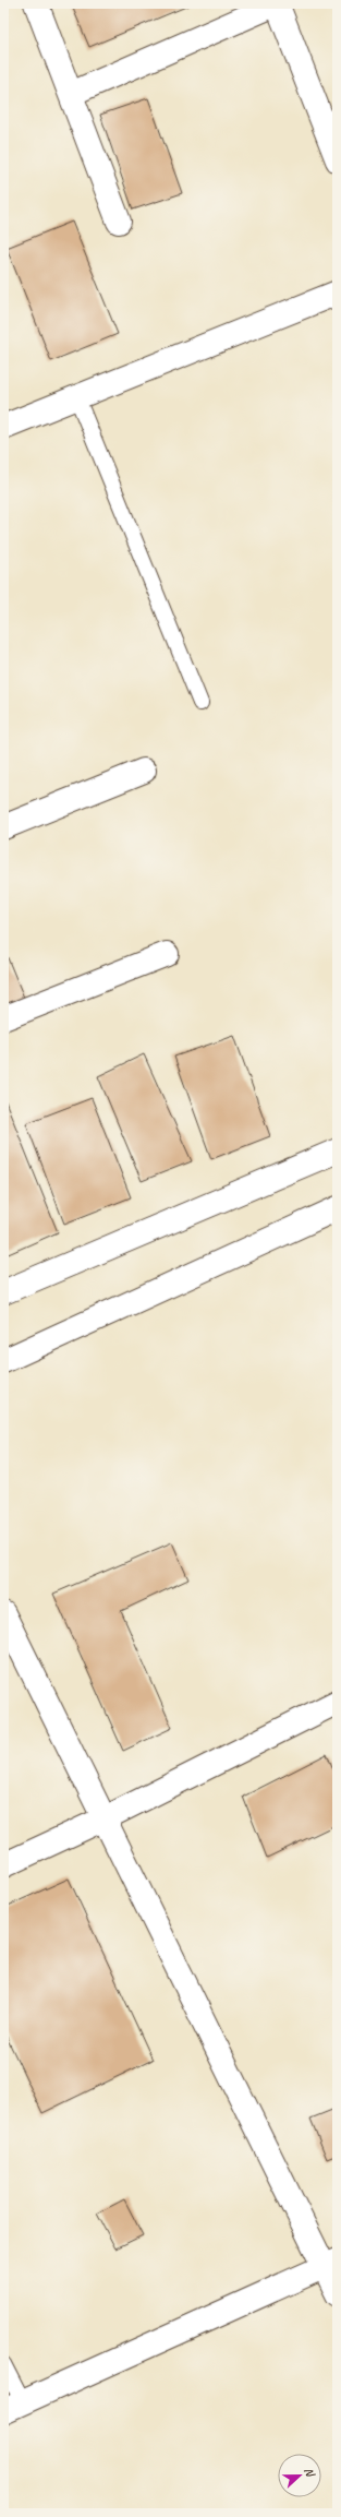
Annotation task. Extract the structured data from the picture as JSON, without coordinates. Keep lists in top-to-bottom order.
{
  "north": "right"
}
